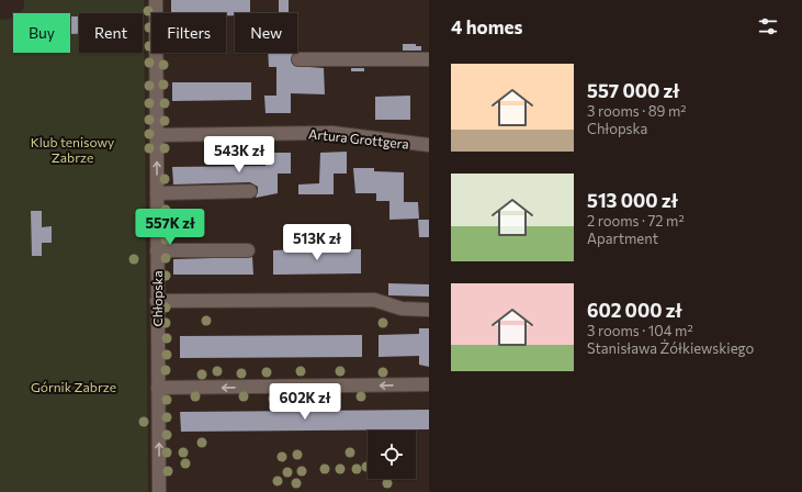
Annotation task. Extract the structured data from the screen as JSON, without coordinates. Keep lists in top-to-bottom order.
{
  "streets": {
    "street": ["Artura Grottgera", "Chłopska"]
  },
  "crossings": [
    ["Artura Grottgera", "Chłopska"]
  ],
  "parks": ["Klub tenisowy Zabrze", "Górnik Zabrze"],
  "page": {
    "heading": "4 homes",
    "chip": [
      "Buy",
      "Rent",
      "Filters",
      "New"
    ],
    "list": [
      {
        "name": "557 000 zł",
        "note": "3 rooms · 89 m² · Chłopska"
      },
      {
        "name": "513 000 zł",
        "note": "2 rooms · 72 m² · Apartment"
      },
      {
        "name": "602 000 zł",
        "note": "3 rooms · 104 m² · Stanisława Żółkiewskiego"
      }
    ],
    "price": [
      "543K zł",
      "557K zł",
      "513K zł",
      "602K zł"
    ]
  }
}
